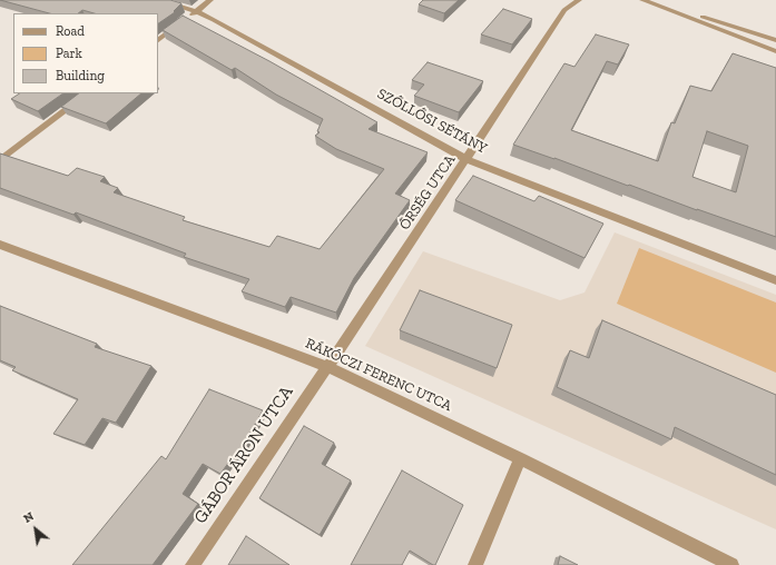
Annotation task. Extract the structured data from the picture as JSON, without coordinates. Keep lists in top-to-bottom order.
{
  "streets": {
    "street": [
      "SZŐLLŐSI SÉTÁNY",
      "ŐRSÉG UTCA",
      "RÁKÓCZI FERENC UTCA",
      "GÁBOR ÁRON UTCA"
    ]
  },
  "crossings": [
    ["SZŐLLŐSI SÉTÁNY", "ŐRSÉG UTCA"],
    ["ŐRSÉG UTCA", "RÁKÓCZI FERENC UTCA"],
    ["ŐRSÉG UTCA", "GÁBOR ÁRON UTCA"],
    ["RÁKÓCZI FERENC UTCA", "GÁBOR ÁRON UTCA"]
  ],
  "legend": ["Road", "Park", "Building"],
  "north": "top left"
}
